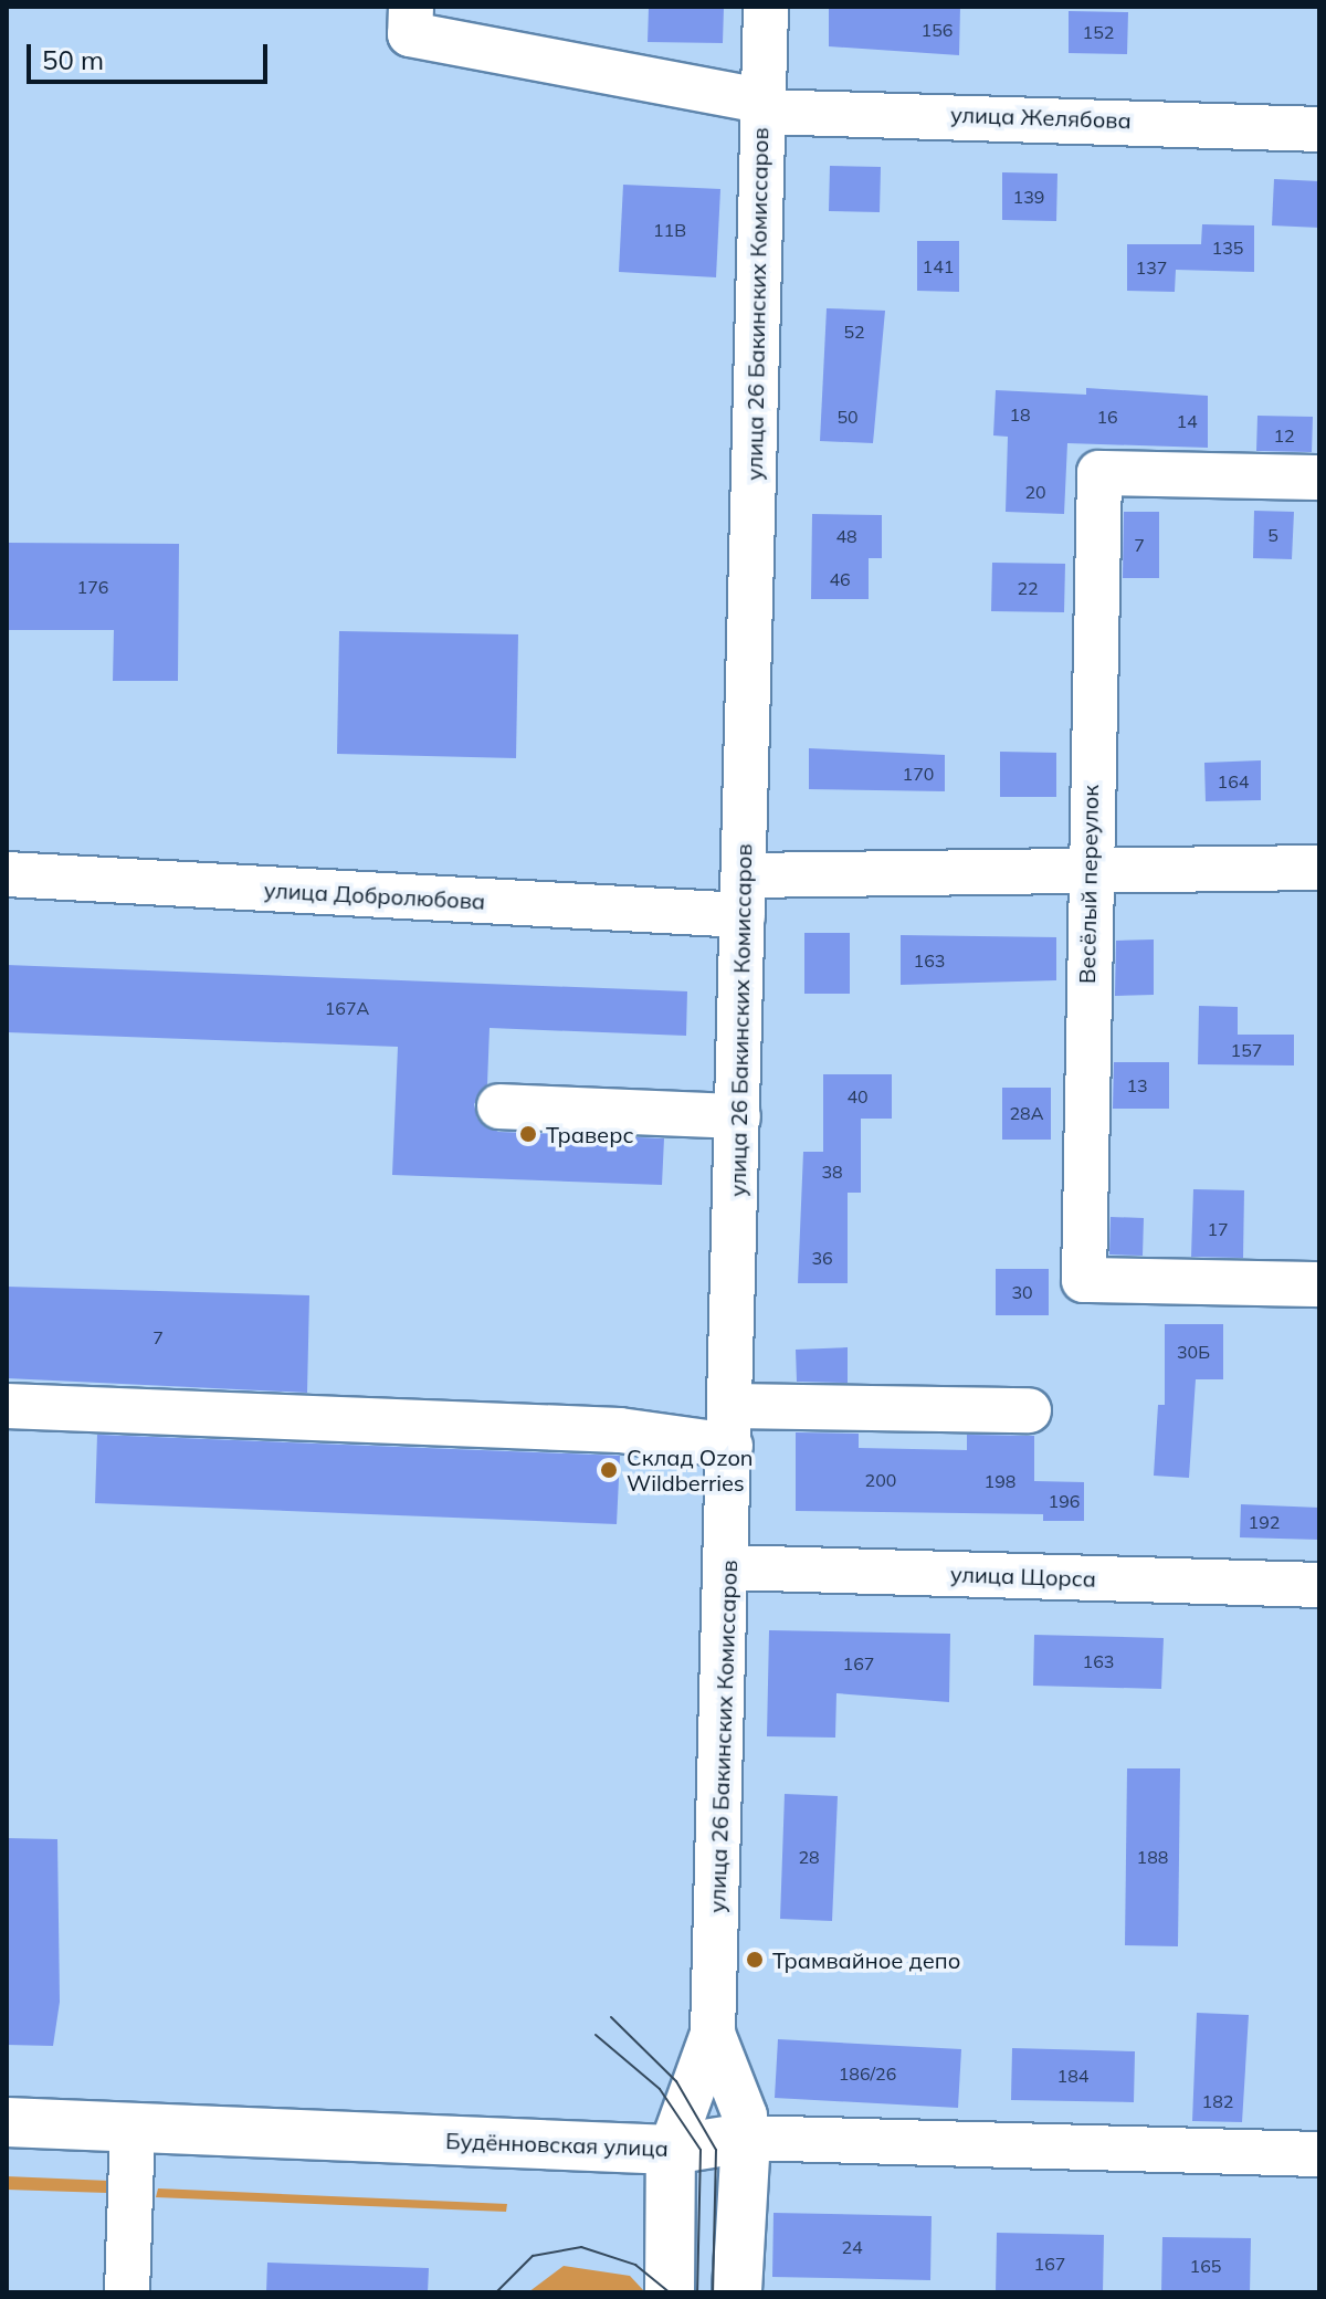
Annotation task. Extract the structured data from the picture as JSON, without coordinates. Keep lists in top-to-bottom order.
{
  "streets": {
    "main road": ["улица 26 Бакинских Комиссаров", "Будённовская улица"],
    "street": [
      "улица Желябова",
      "Весёлый переулок",
      "улица Добролюбова",
      "улица Щорса"
    ]
  },
  "crossings": [
    ["улица Желябова", "улица 26 Бакинских Комиссаров"],
    ["улица 26 Бакинских Комиссаров", "улица Добролюбова"],
    ["улица 26 Бакинских Комиссаров", "улица Щорса"],
    ["улица 26 Бакинских Комиссаров", "Будённовская улица"],
    ["Весёлый переулок", "улица Добролюбова"]
  ],
  "places": ["Траверс", "Склад Ozon Wildberries", "Трамвайное депо"],
  "house_numbers": [
    "156",
    "152",
    "139",
    "11В",
    "135",
    "141",
    "137",
    "52",
    "18",
    "50",
    "16",
    "14",
    "12",
    "20",
    "5",
    "48",
    "7",
    "46",
    "176",
    "22",
    "170",
    "164",
    "163",
    "167А",
    "157",
    "13",
    "40",
    "28А",
    "38",
    "17",
    "36",
    "30",
    "7",
    "30Б",
    "200",
    "198",
    "196",
    "192",
    "163",
    "167",
    "28",
    "188",
    "186/26",
    "184",
    "182",
    "24",
    "167",
    "165"
  ],
  "scale_bar": "50 m"
}
